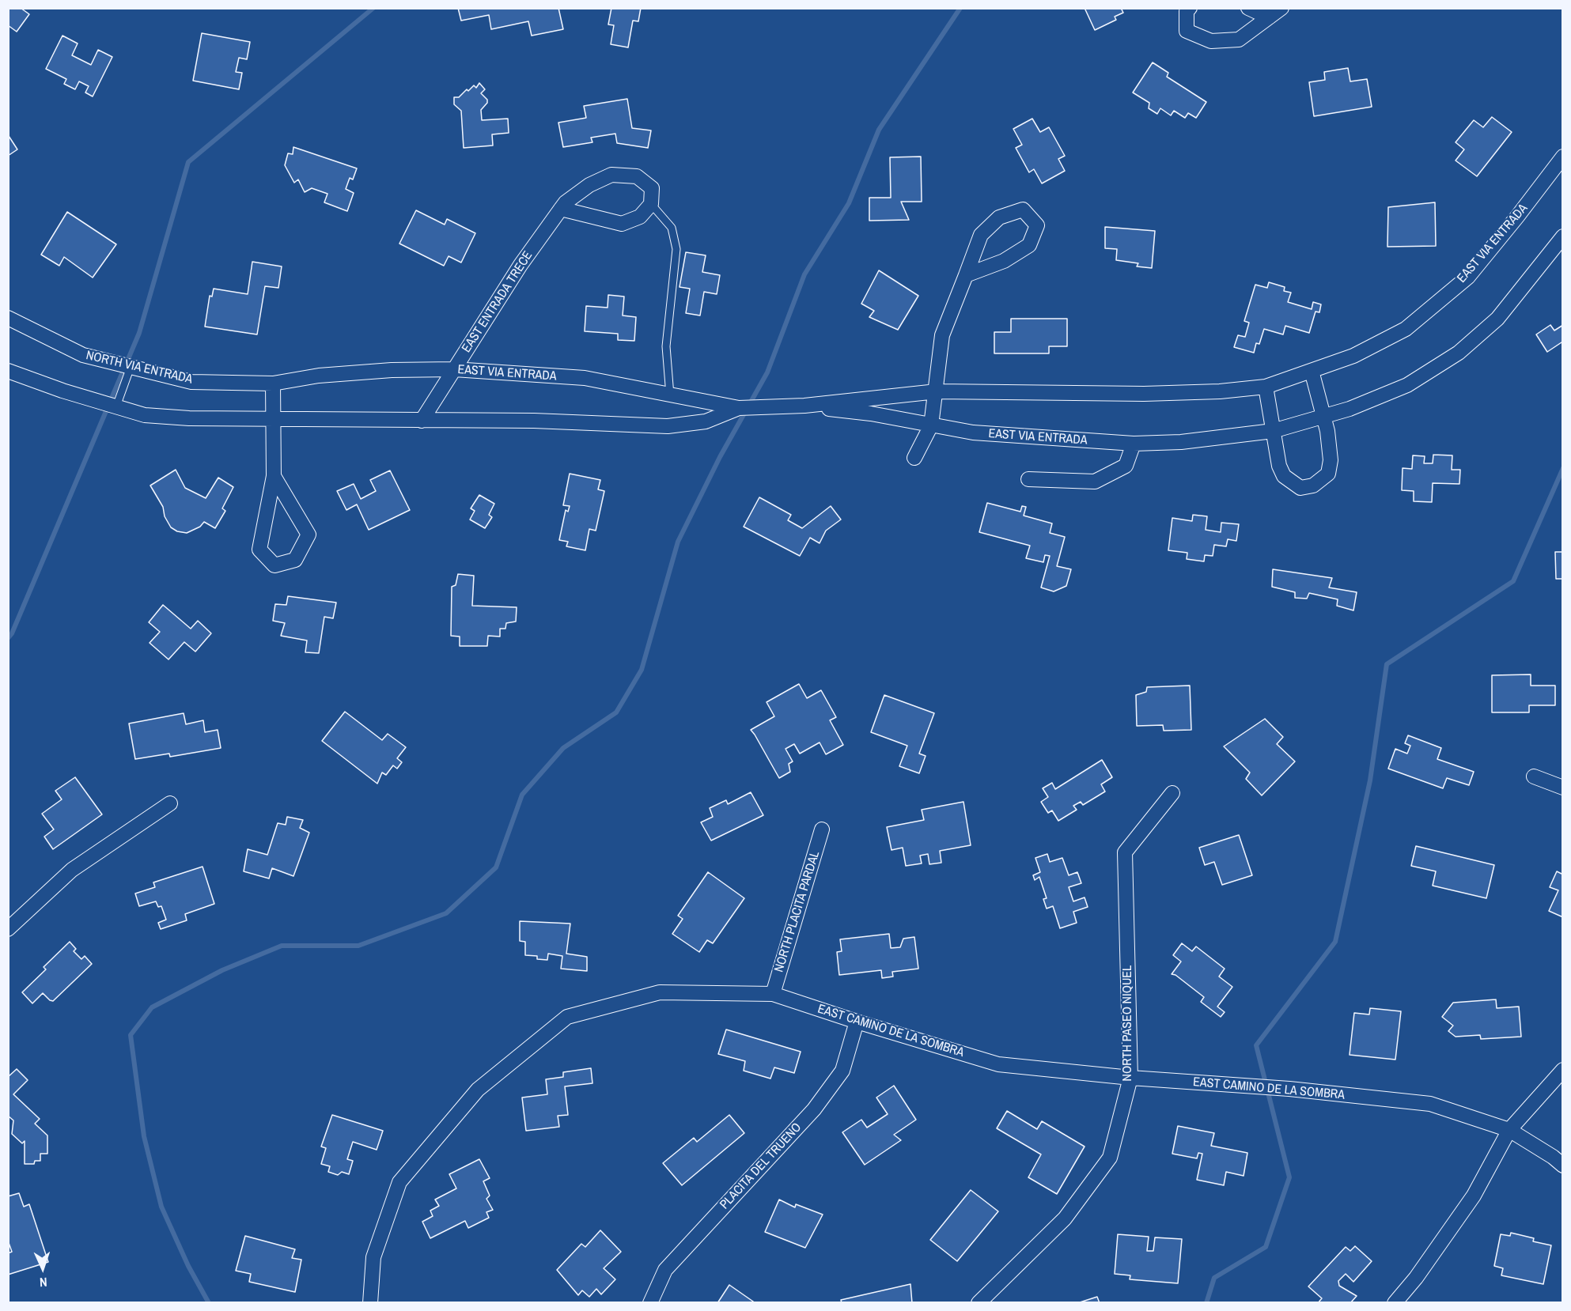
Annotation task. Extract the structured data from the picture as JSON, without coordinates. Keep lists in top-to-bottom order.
{
  "streets": {
    "street": [
      "EAST VIA ENTRADA",
      "EAST ENTRADA TRECE",
      "NORTH VIA ENTRADA",
      "NORTH PLACITA PARDAL",
      "NORTH PASEO NIQUEL",
      "EAST CAMINO DE LA SOMBRA",
      "PLACITA DEL TRUENO"
    ]
  },
  "crossings": [
    ["EAST VIA ENTRADA", "EAST ENTRADA TRECE"],
    ["EAST VIA ENTRADA", "NORTH VIA ENTRADA"],
    ["NORTH PLACITA PARDAL", "EAST CAMINO DE LA SOMBRA"],
    ["NORTH PASEO NIQUEL", "EAST CAMINO DE LA SOMBRA"],
    ["EAST CAMINO DE LA SOMBRA", "PLACITA DEL TRUENO"]
  ],
  "north": "bottom"
}
